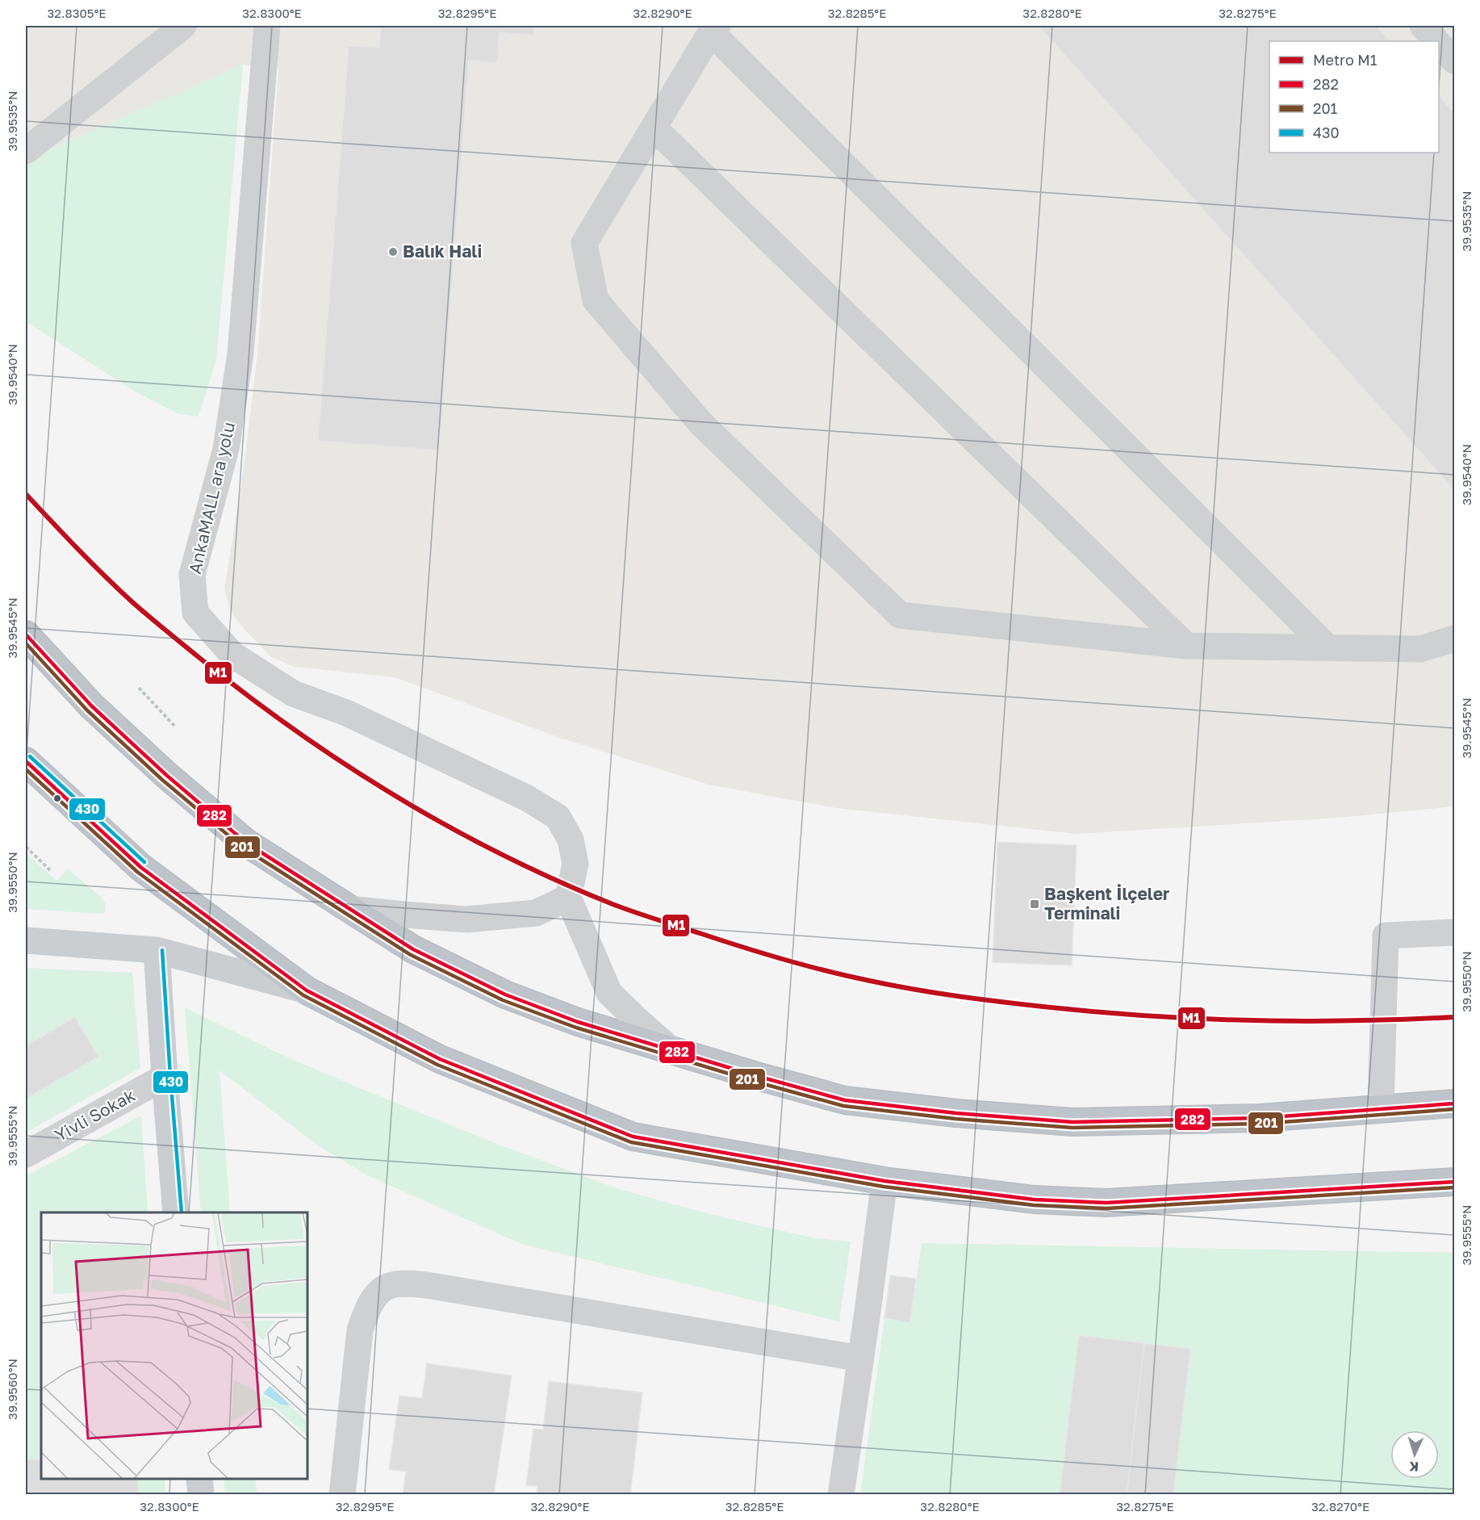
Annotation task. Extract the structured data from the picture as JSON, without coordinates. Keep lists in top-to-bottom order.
{
  "streets": {
    "street": ["AnkaMALL ara yolu", "Yivli Sokak"]
  },
  "places": {
    "other": ["Balık Hali"],
    "transit": ["Başkent İlçeler Terminali"]
  },
  "lines": [
    "metro line M1",
    "transit line 282",
    "transit line 201",
    "transit line 430"
  ],
  "legend": [
    "Metro M1",
    "282",
    "201",
    "430"
  ],
  "north": "bottom",
  "coordinates": [
    "32.8305°E",
    "32.8300°E",
    "32.8295°E",
    "32.8290°E",
    "32.8285°E",
    "32.8280°E",
    "32.8275°E",
    "39.9535°N",
    "39.9540°N",
    "39.9545°N",
    "39.9550°N",
    "39.9555°N",
    "39.9560°N",
    "32.8270°E"
  ]
}
